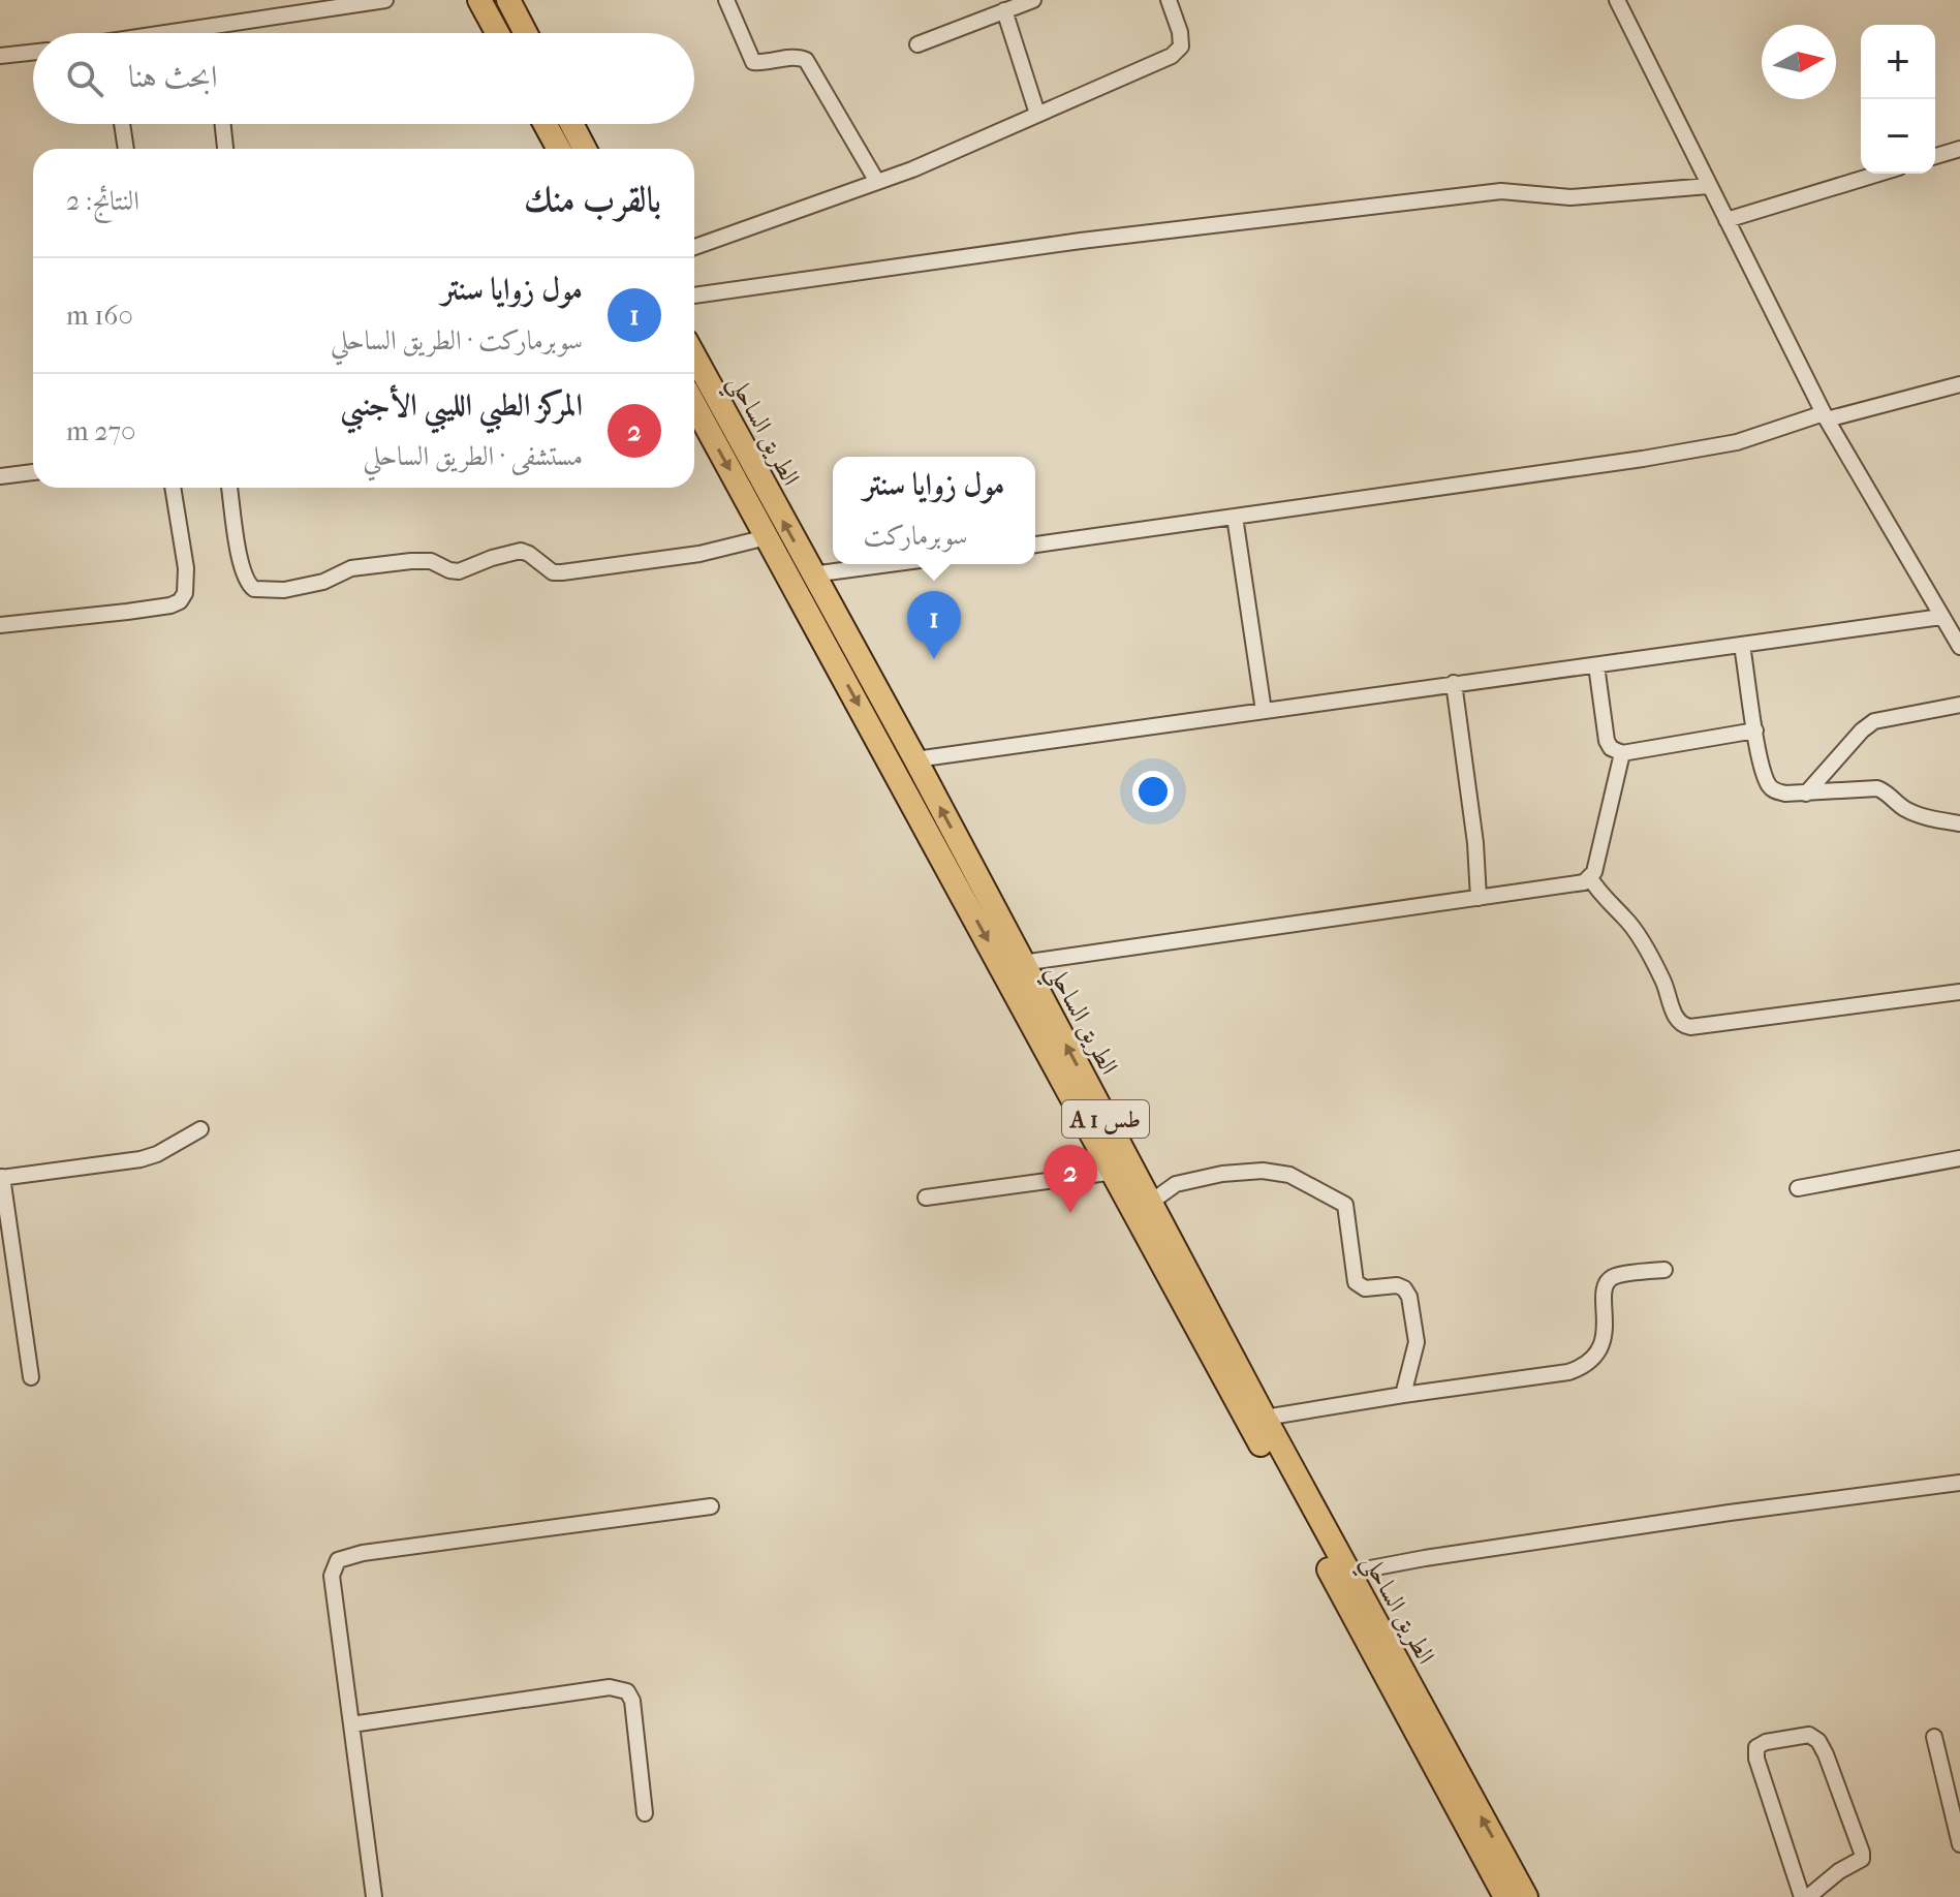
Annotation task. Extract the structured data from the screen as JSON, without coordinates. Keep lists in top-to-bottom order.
{
  "streets": {
    "highway": ["الطريق الساحلي", "A 1 طس"]
  },
  "north": "right",
  "page": {
    "map_buttons": ["+", "−"],
    "search": "ابحث هنا",
    "heading": ["بالقرب منك", "النتائج: 2"],
    "list": [
      {
        "mark": "1",
        "name": "مول زوايا سنتر",
        "note": "سوبرماركت · الطريق الساحلي",
        "value": "160 m"
      },
      {
        "mark": "2",
        "name": "المركز الطبي الليبي الأجنبي",
        "note": "مستشفى · الطريق الساحلي",
        "value": "270 m"
      }
    ],
    "popup": ["مول زوايا سنتر", "سوبرماركت"],
    "pins": ["1", "2"]
  }
}
